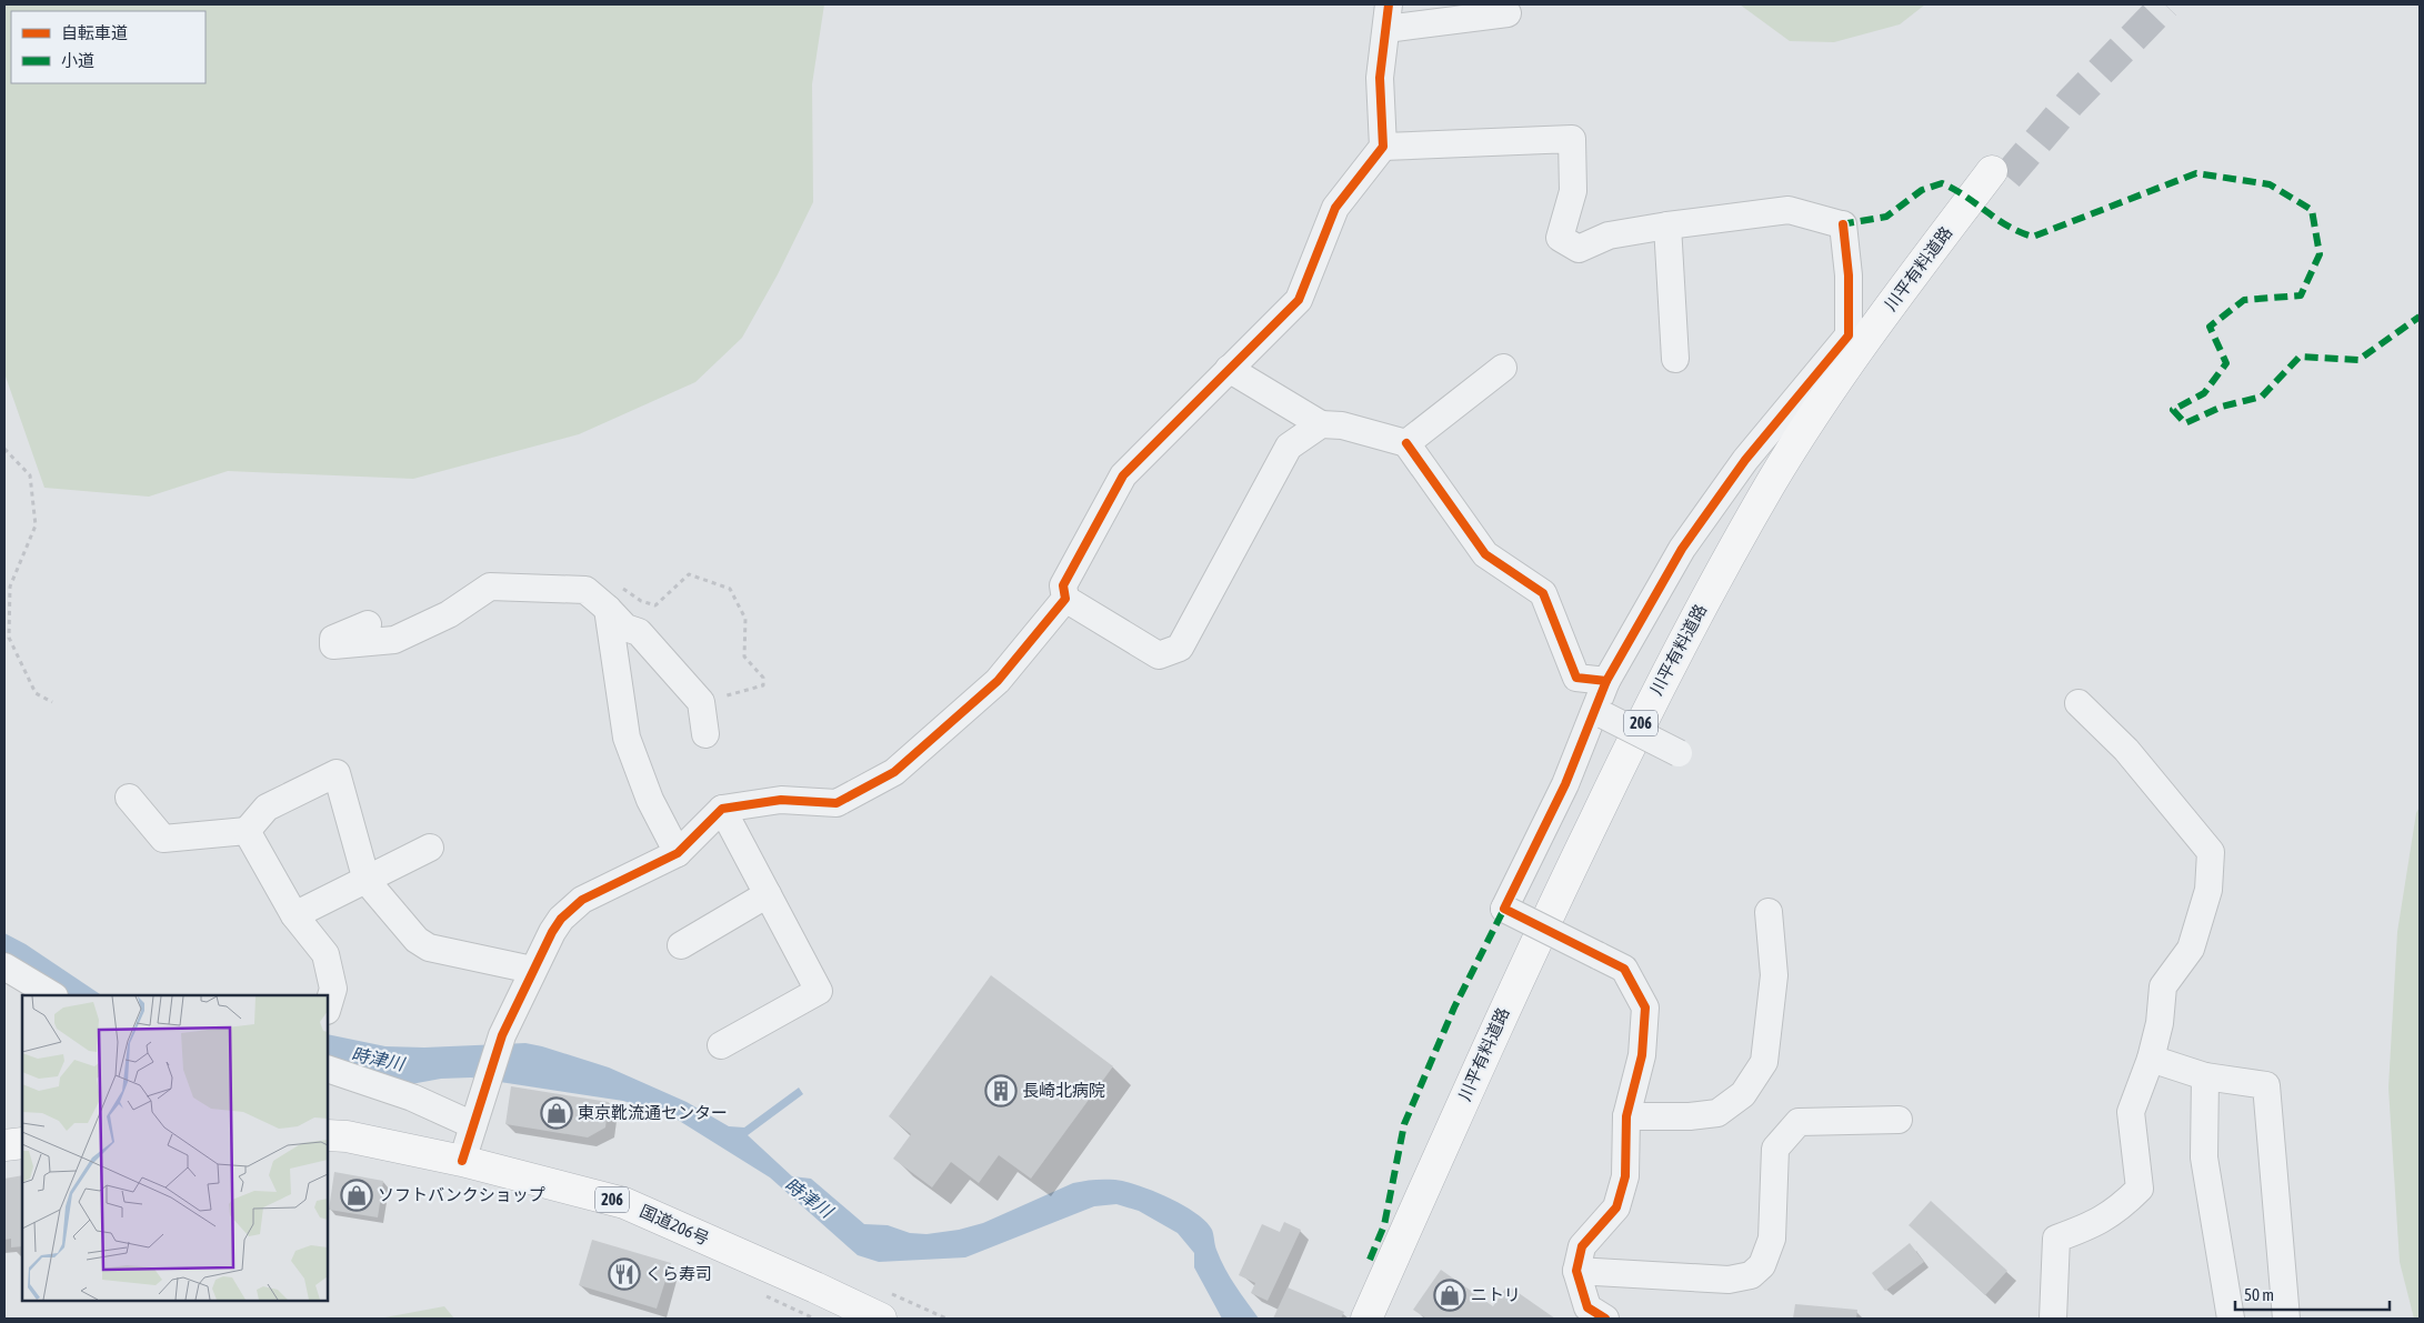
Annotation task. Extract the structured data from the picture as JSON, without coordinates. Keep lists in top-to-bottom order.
{
  "streets": {
    "highway": ["川平有料道路", "206", "国道206号"]
  },
  "water": ["時津川"],
  "places": {
    "building": ["長崎北病院"],
    "shop": ["東京靴流通センター", "ソフトバンクショップ", "ニトリ"],
    "restaurant": ["くら寿司"]
  },
  "legend": ["自転車道", "小道"],
  "scale_bar": "50 m"
}
